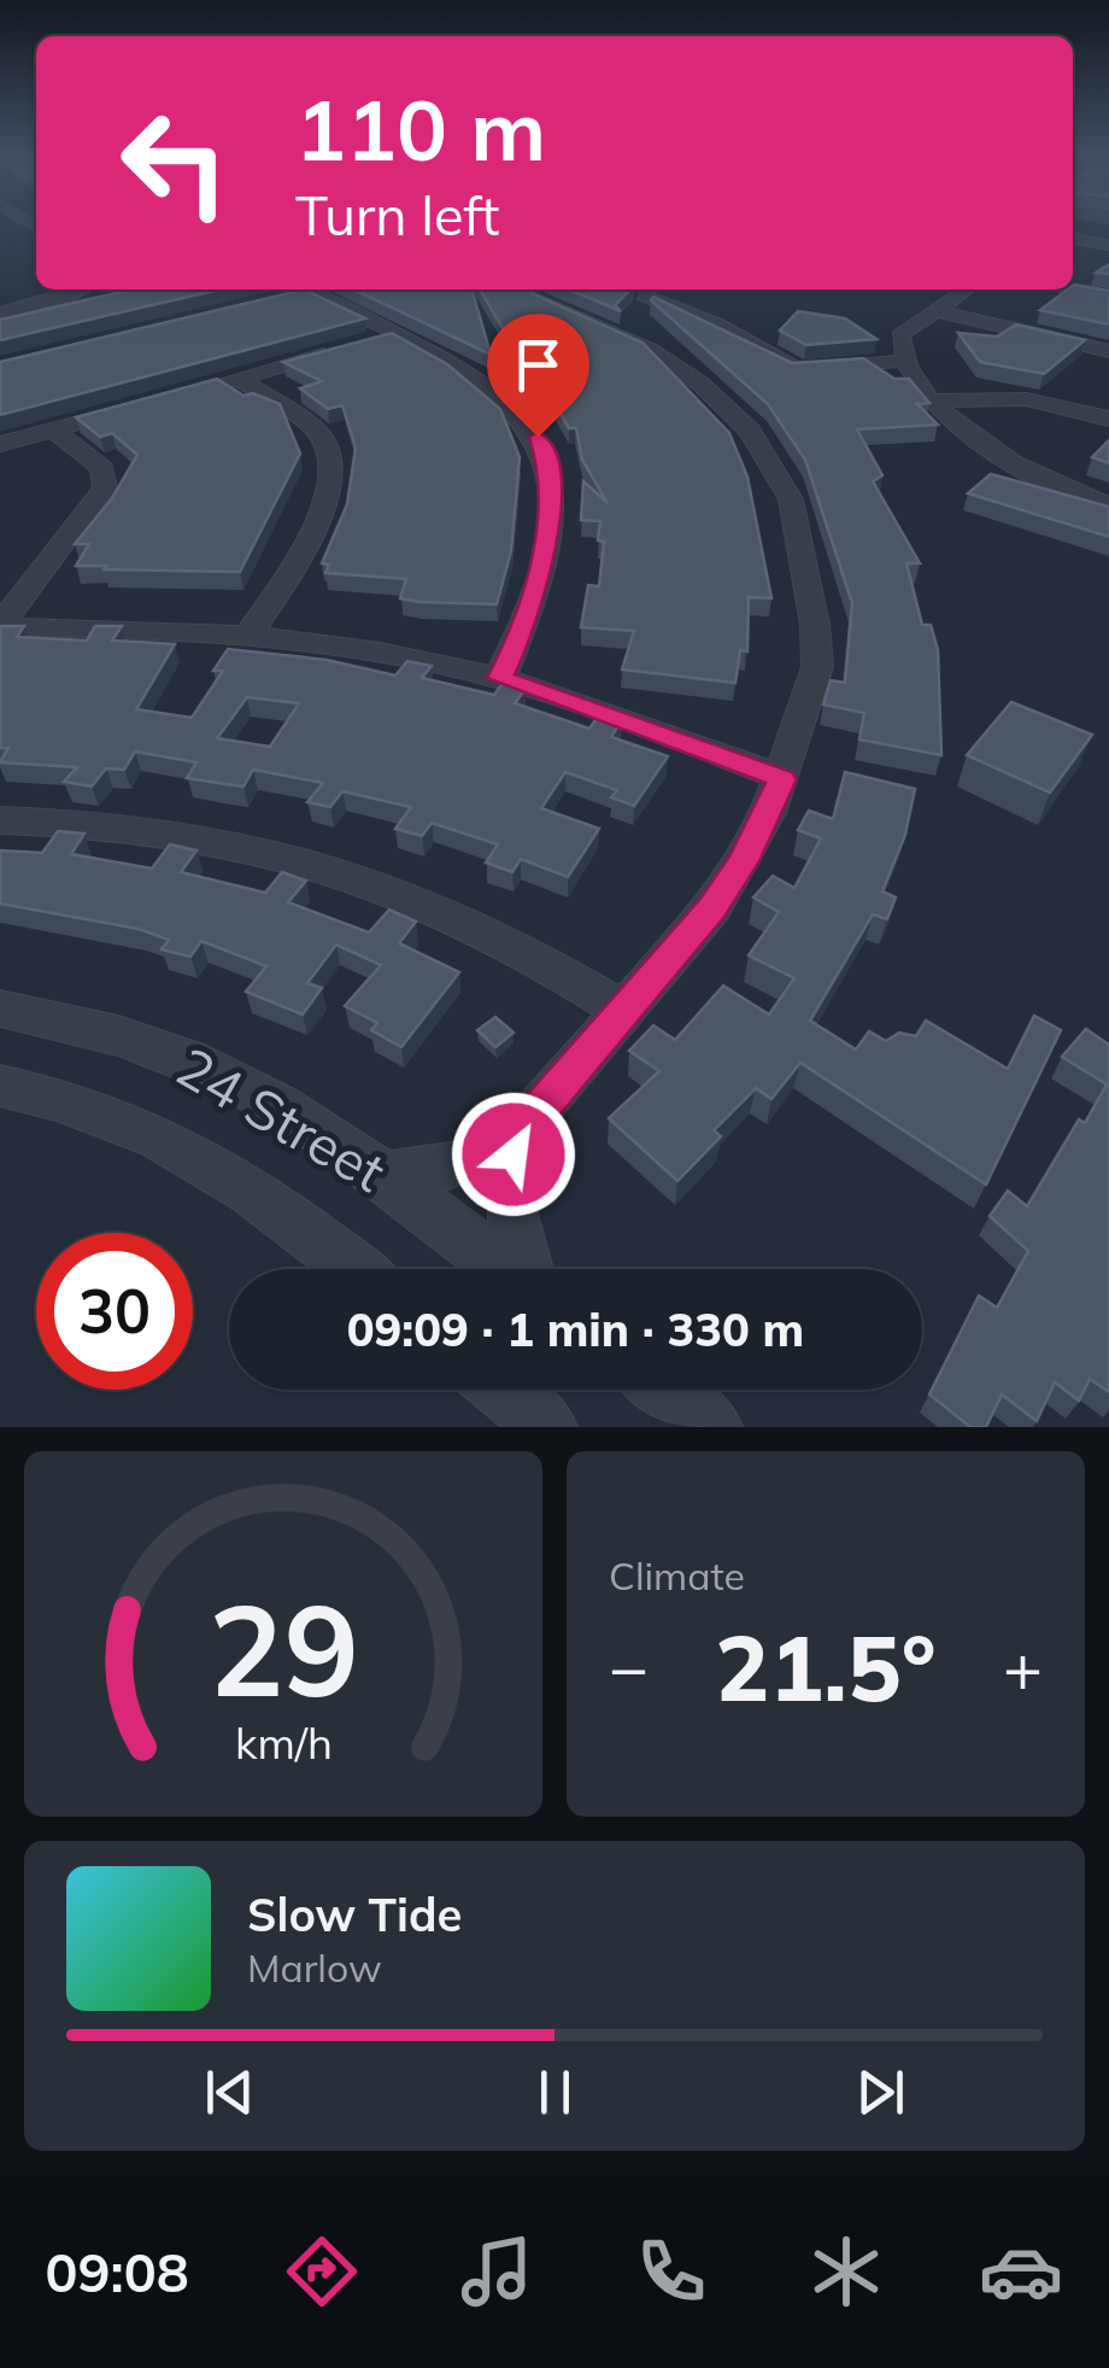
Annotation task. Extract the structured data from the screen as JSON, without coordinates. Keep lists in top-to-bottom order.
{
  "streets": {
    "street": ["24 Street"]
  },
  "page": {
    "turn": ["110 m", "Turn left"],
    "limit": "30",
    "trip": "09:09 · 1 min · 330 m",
    "tile": "Climate",
    "heat": ["−", "21.5°", "+"],
    "song": ["Slow Tide", "Marlow"],
    "tabs": "09:08",
    "gauge": ["29", "km/h"]
  }
}
